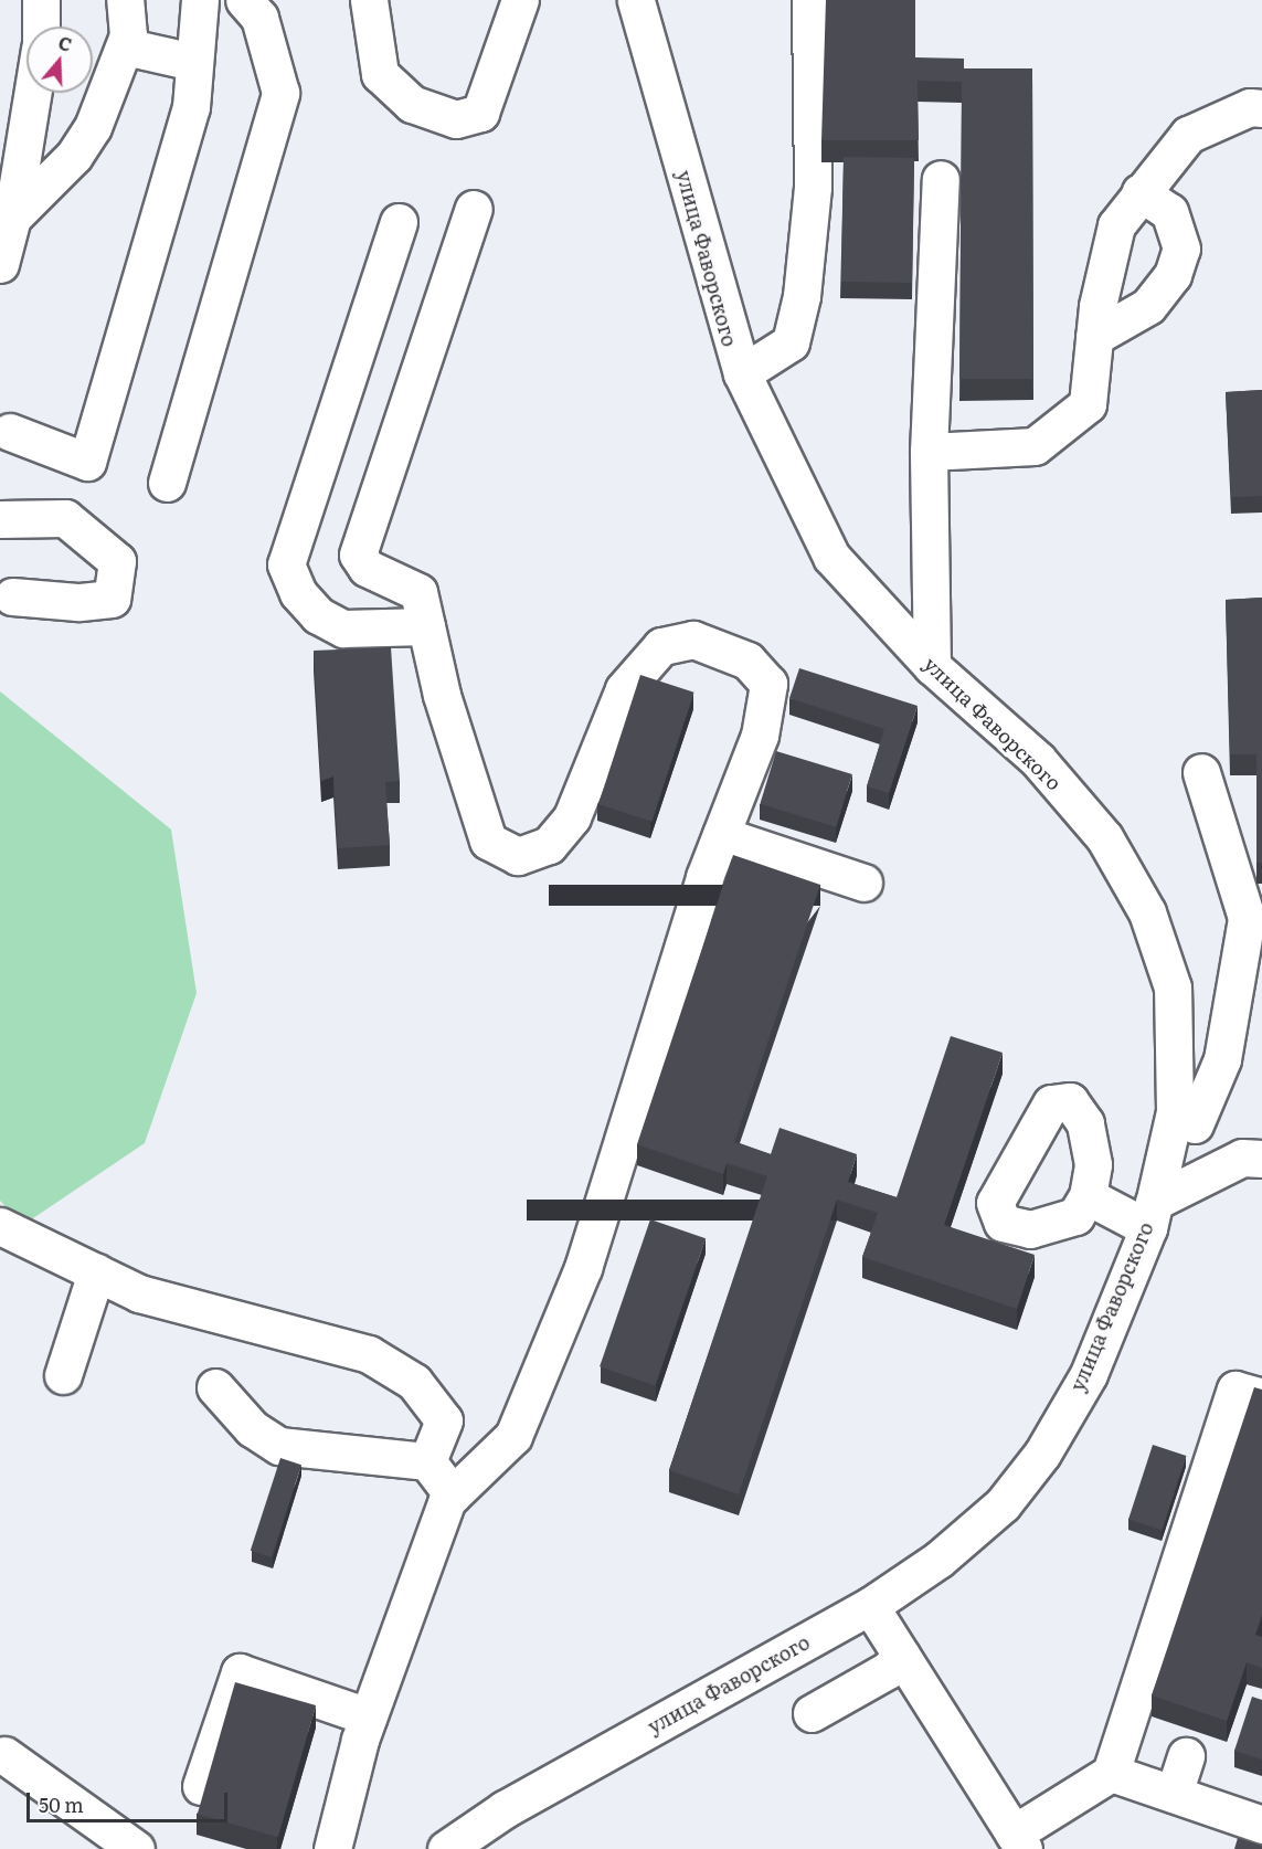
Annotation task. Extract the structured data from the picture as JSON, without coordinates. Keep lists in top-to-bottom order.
{
  "streets": {
    "street": ["улица Фаворского"]
  },
  "scale_bar": "50 m",
  "north": "top"
}
